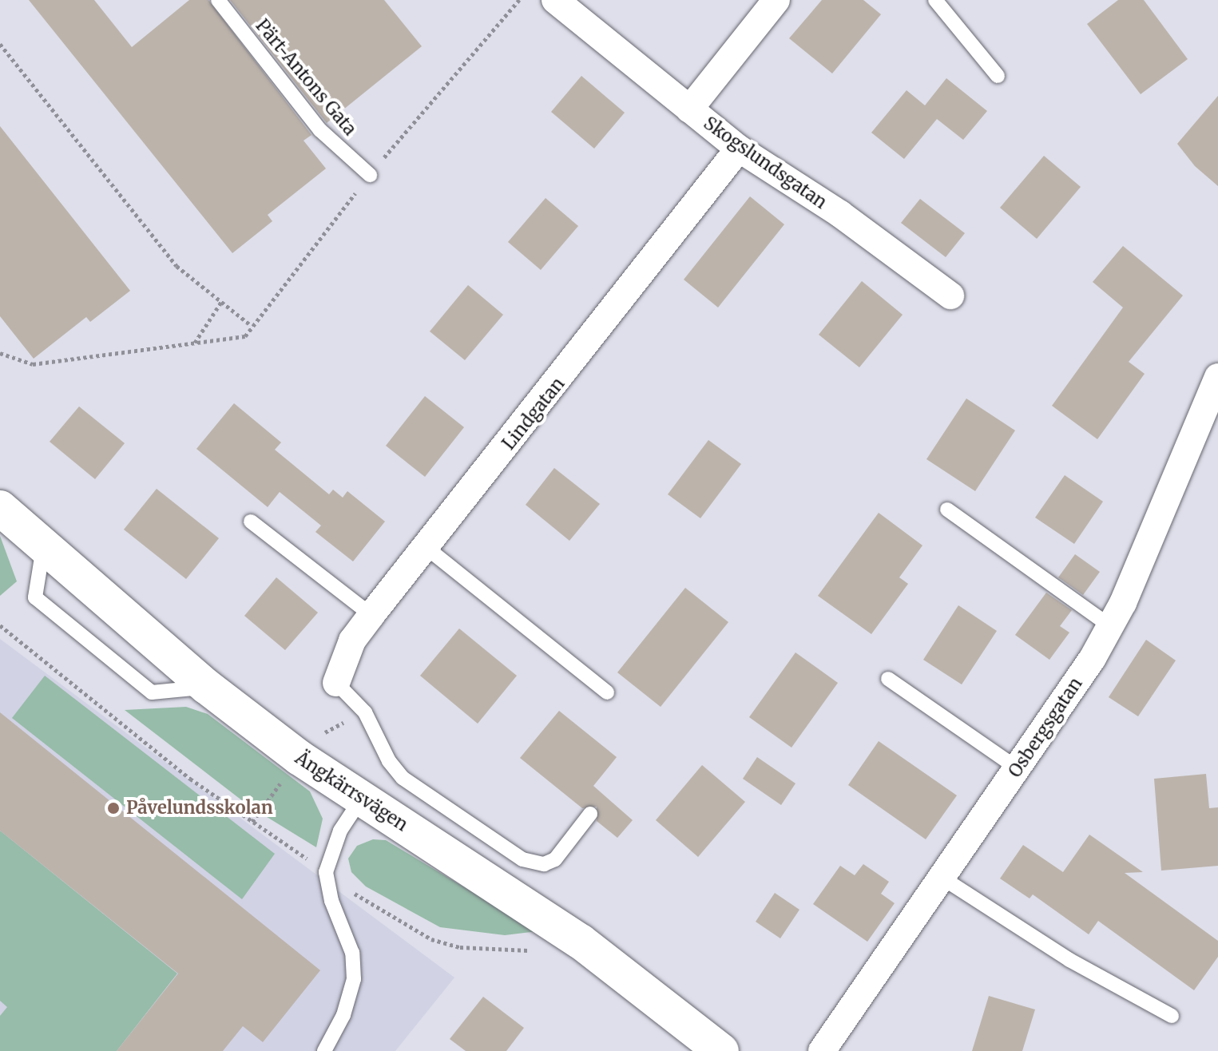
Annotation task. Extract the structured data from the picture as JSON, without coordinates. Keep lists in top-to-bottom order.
{
  "streets": {
    "street": [
      "Skogslundsgatan",
      "Lindgatan",
      "Osbergsgatan",
      "Ängkärrsvägen"
    ],
    "lane": ["Pärt-Antons Gata"]
  },
  "crossings": [
    ["Skogslundsgatan", "Lindgatan"]
  ],
  "places": ["Påvelundsskolan"]
}
